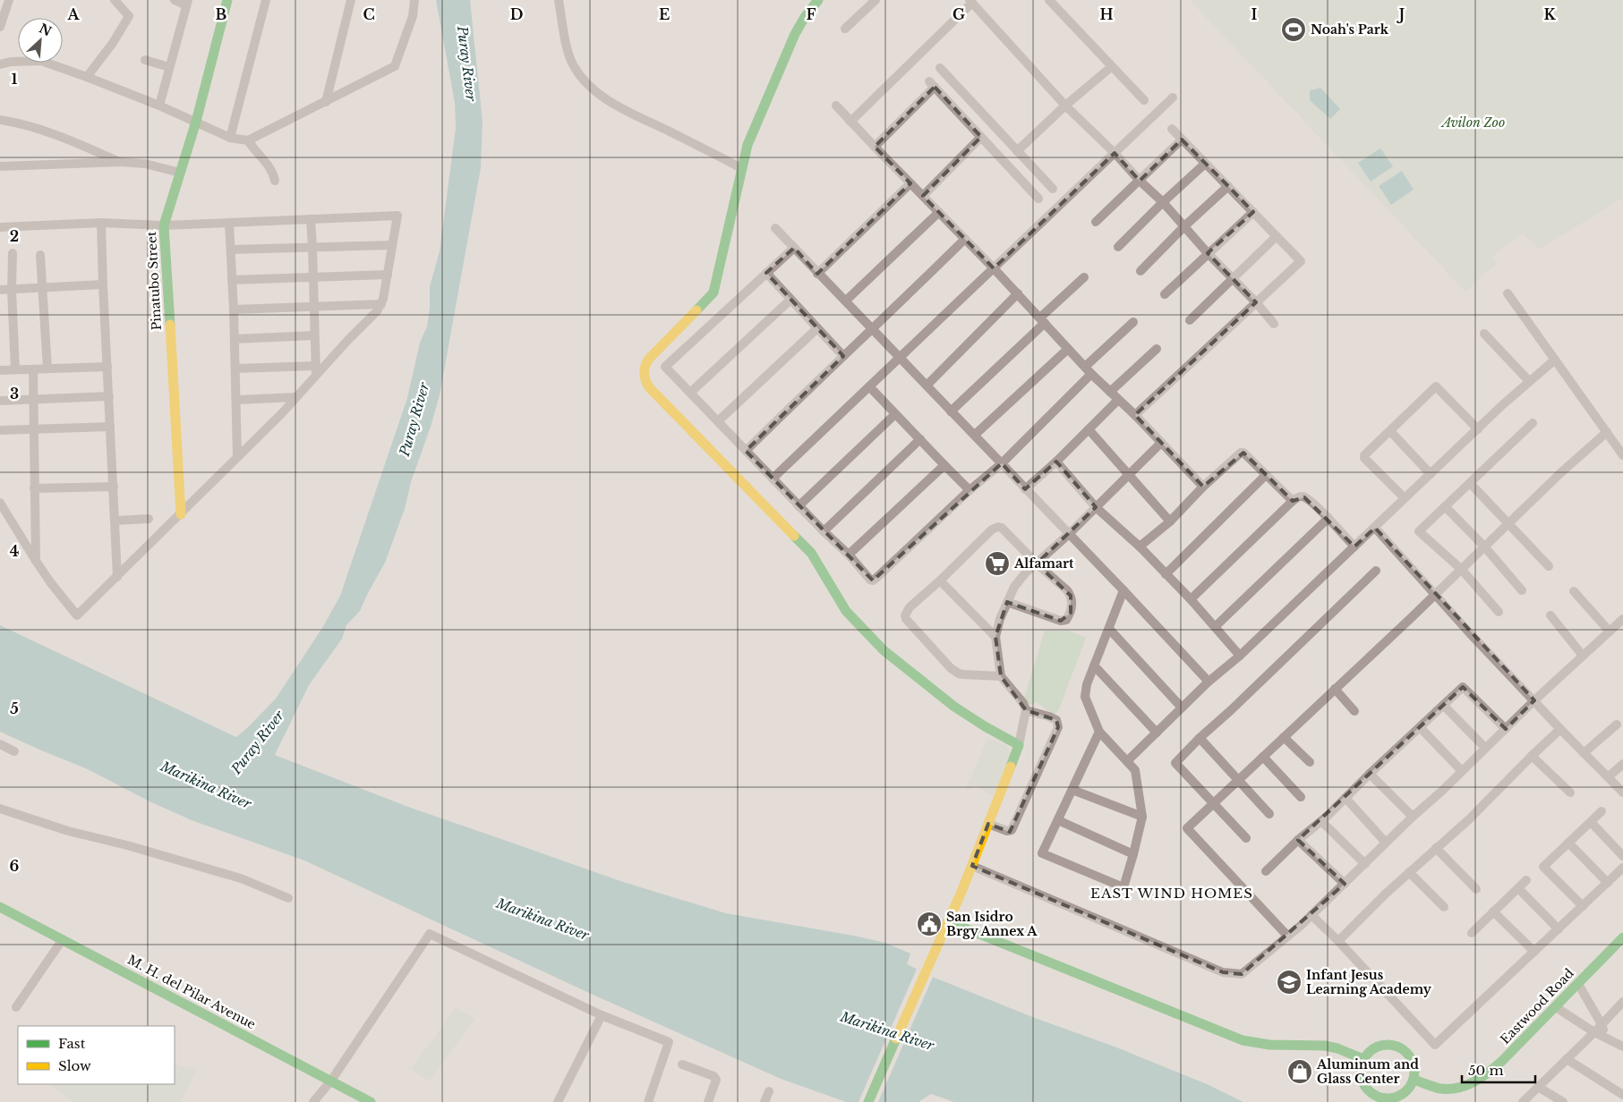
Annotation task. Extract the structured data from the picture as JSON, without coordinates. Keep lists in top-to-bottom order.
{
  "streets": {
    "street": ["Pinatubo Street", "M. H. del Pilar Avenue", "Eastwood Road"]
  },
  "districts": ["EAST WIND HOMES"],
  "water": ["Puray River", "Marikina River"],
  "parks": ["Avilon Zoo"],
  "places": {
    "sports": ["Noah's Park"],
    "supermarket": ["Alfamart"],
    "public building": ["San Isidro Brgy Annex A"],
    "school or university": ["Infant Jesus Learning Academy"],
    "shop": ["Aluminum and Glass Center"]
  },
  "legend": ["Fast", "Slow"],
  "scale_bar": "50 m",
  "north": "top right",
  "grid": {
    "columns": [
      "A",
      "B",
      "C",
      "D",
      "E",
      "F",
      "G",
      "H",
      "I",
      "J",
      "K"
    ],
    "rows": [
      "1",
      "2",
      "3",
      "4",
      "5",
      "6"
    ]
  }
}
